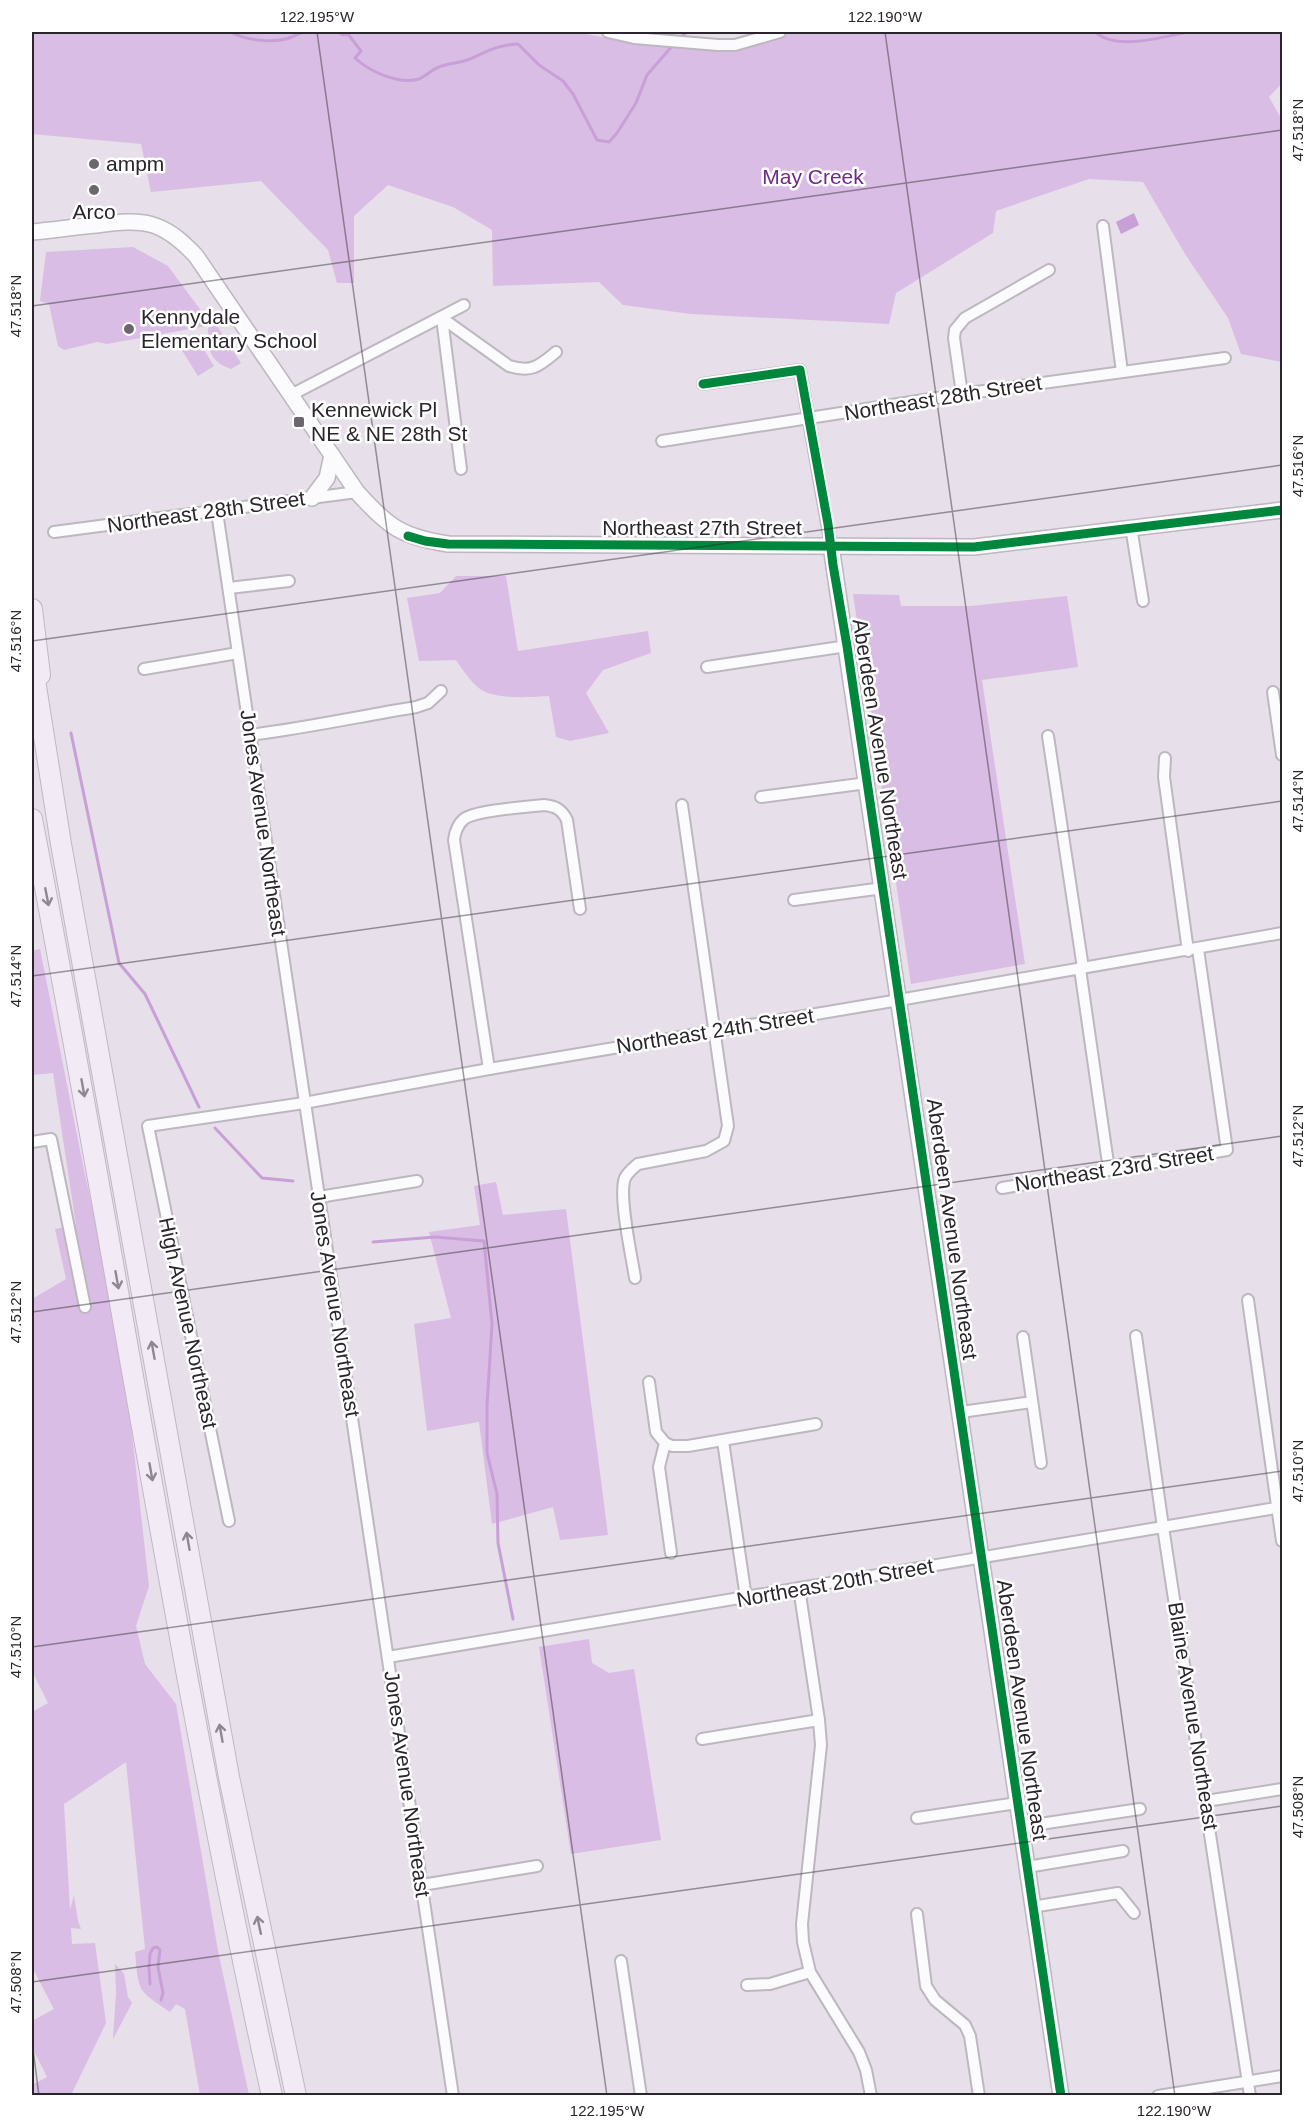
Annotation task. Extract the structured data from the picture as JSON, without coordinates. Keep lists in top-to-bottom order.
{
  "streets": {
    "street": [
      "Northeast 28th Street",
      "Northeast 27th Street",
      "Aberdeen Avenue Northeast",
      "Jones Avenue Northeast",
      "Northeast 24th Street",
      "Northeast 23rd Street",
      "High Avenue Northeast",
      "Northeast 20th Street",
      "Blaine Avenue Northeast"
    ]
  },
  "crossings": [
    ["Northeast 28th Street", "Northeast 27th Street"],
    ["Northeast 28th Street", "Aberdeen Avenue Northeast"],
    ["Northeast 28th Street", "Jones Avenue Northeast"],
    ["Northeast 27th Street", "Aberdeen Avenue Northeast"],
    ["Aberdeen Avenue Northeast", "Northeast 24th Street"],
    ["Aberdeen Avenue Northeast", "Northeast 20th Street"],
    ["Jones Avenue Northeast", "Northeast 24th Street"],
    ["Jones Avenue Northeast", "Northeast 20th Street"],
    ["Northeast 24th Street", "Northeast 23rd Street"],
    ["Northeast 24th Street", "High Avenue Northeast"],
    ["Northeast 20th Street", "Blaine Avenue Northeast"]
  ],
  "parks": ["May Creek"],
  "places": {
    "other": ["ampm", "Arco", "Kennydale Elementary School"],
    "transit": ["Kennewick Pl NE & NE 28th St"]
  },
  "coordinates": [
    "122.195°W",
    "122.190°W",
    "47.518°N",
    "47.516°N",
    "47.514°N",
    "47.512°N",
    "47.510°N",
    "47.508°N"
  ]
}
